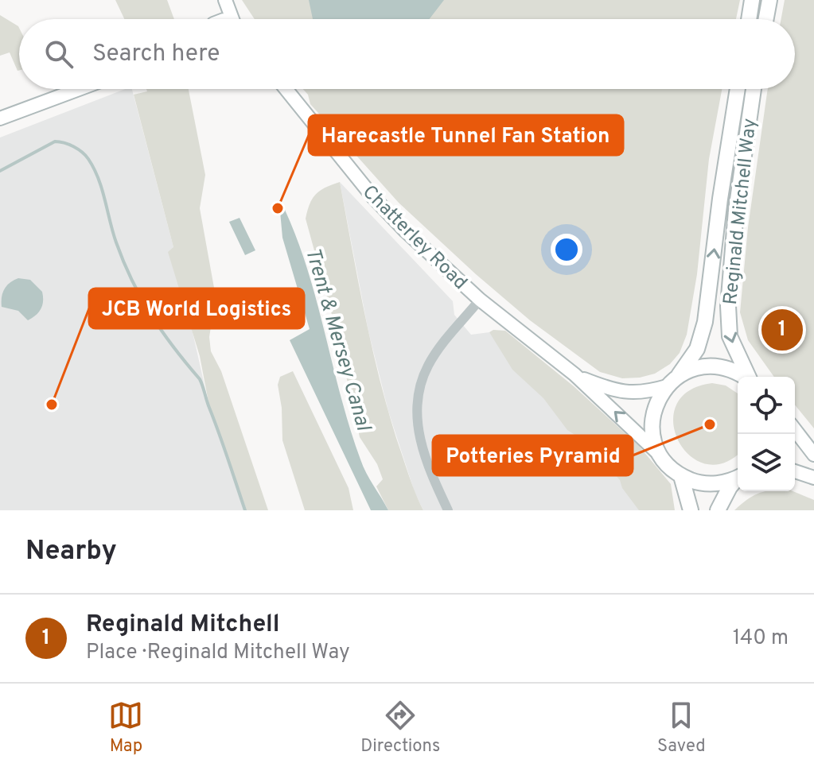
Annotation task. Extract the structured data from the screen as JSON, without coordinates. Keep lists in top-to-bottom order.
{
  "streets": {
    "main road": ["Reginald Mitchell Way"],
    "street": ["Chatterley Road"]
  },
  "water": ["Trent & Mersey Canal"],
  "places": ["Harecastle Tunnel Fan Station", "JCB World Logistics", "Potteries Pyramid"],
  "page": {
    "search": "Search here",
    "pins": "1",
    "heading": "Nearby",
    "list": [
      {
        "mark": "1",
        "name": "Reginald Mitchell",
        "note": "Place · Reginald Mitchell Way",
        "value": "140 m"
      }
    ],
    "nav": ["Map", "Directions", "Saved"]
  }
}
